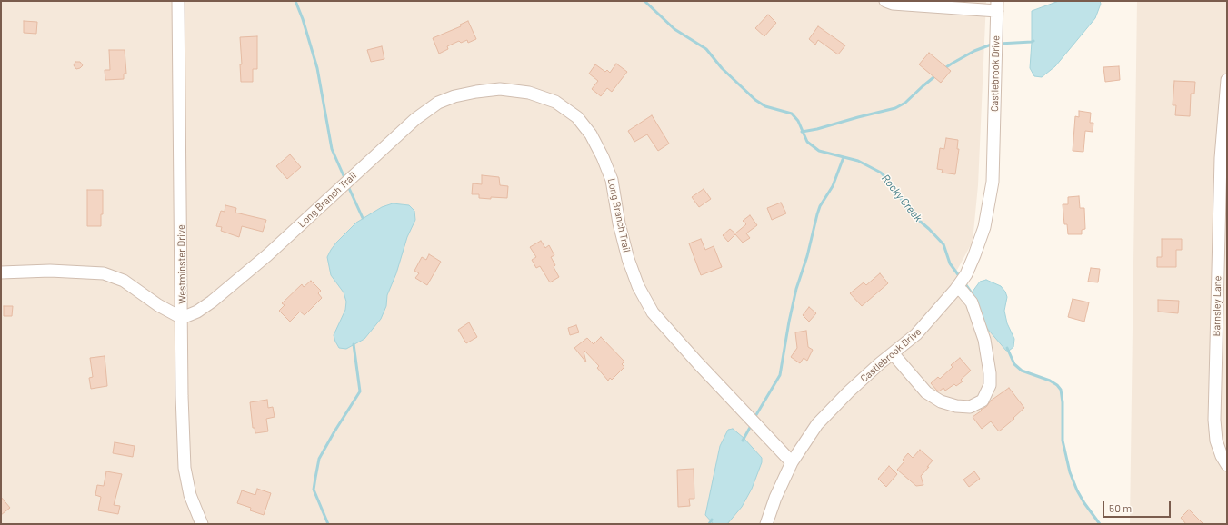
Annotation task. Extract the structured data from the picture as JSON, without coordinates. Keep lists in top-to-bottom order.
{
  "streets": {
    "street": [
      "Castlebrook Drive",
      "Long Branch Trail",
      "Westminster Drive",
      "Barnsley Lane"
    ]
  },
  "crossings": [
    ["Castlebrook Drive", "Long Branch Trail"],
    ["Long Branch Trail", "Westminster Drive"]
  ],
  "water": ["Rocky Creek"],
  "scale_bar": "50 m"
}
